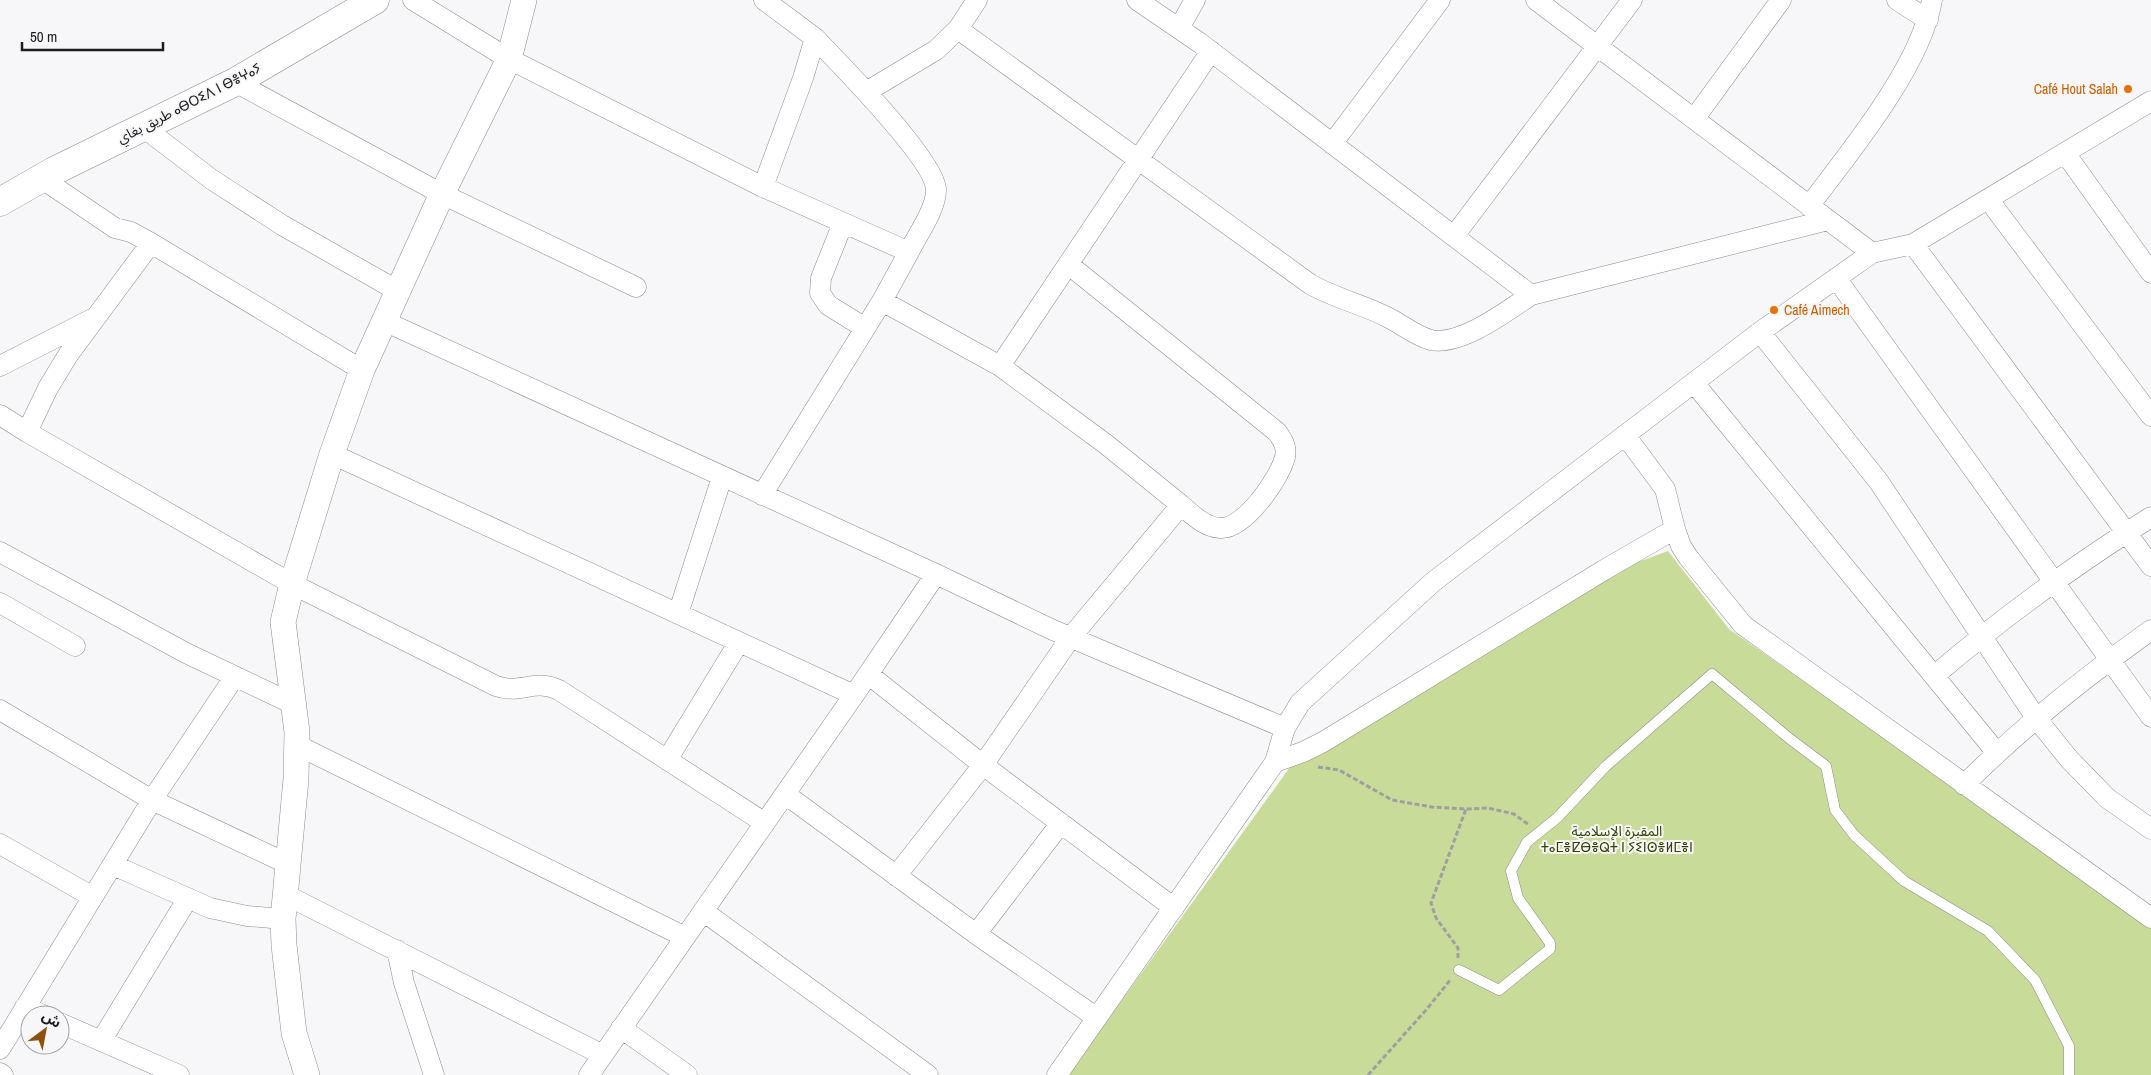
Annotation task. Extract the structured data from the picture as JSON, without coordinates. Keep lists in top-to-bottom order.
{
  "streets": {
    "main road": ["طريق بغاي ⴰⴱⵔⵉⴷ ⵏ ⴱⴻⵖⴰⵢ"]
  },
  "parks": ["المقبرة الإسلامية ⵜⴰⵎⴻⵇⴱⴻⵕⵜ ⵏ ⵢⵉⵏⵙⴻⵍⵎⴻⵏ"],
  "places": ["Café Hout Salah", "Café Aimech"],
  "scale_bar": "50 m",
  "north": "top right"
}
